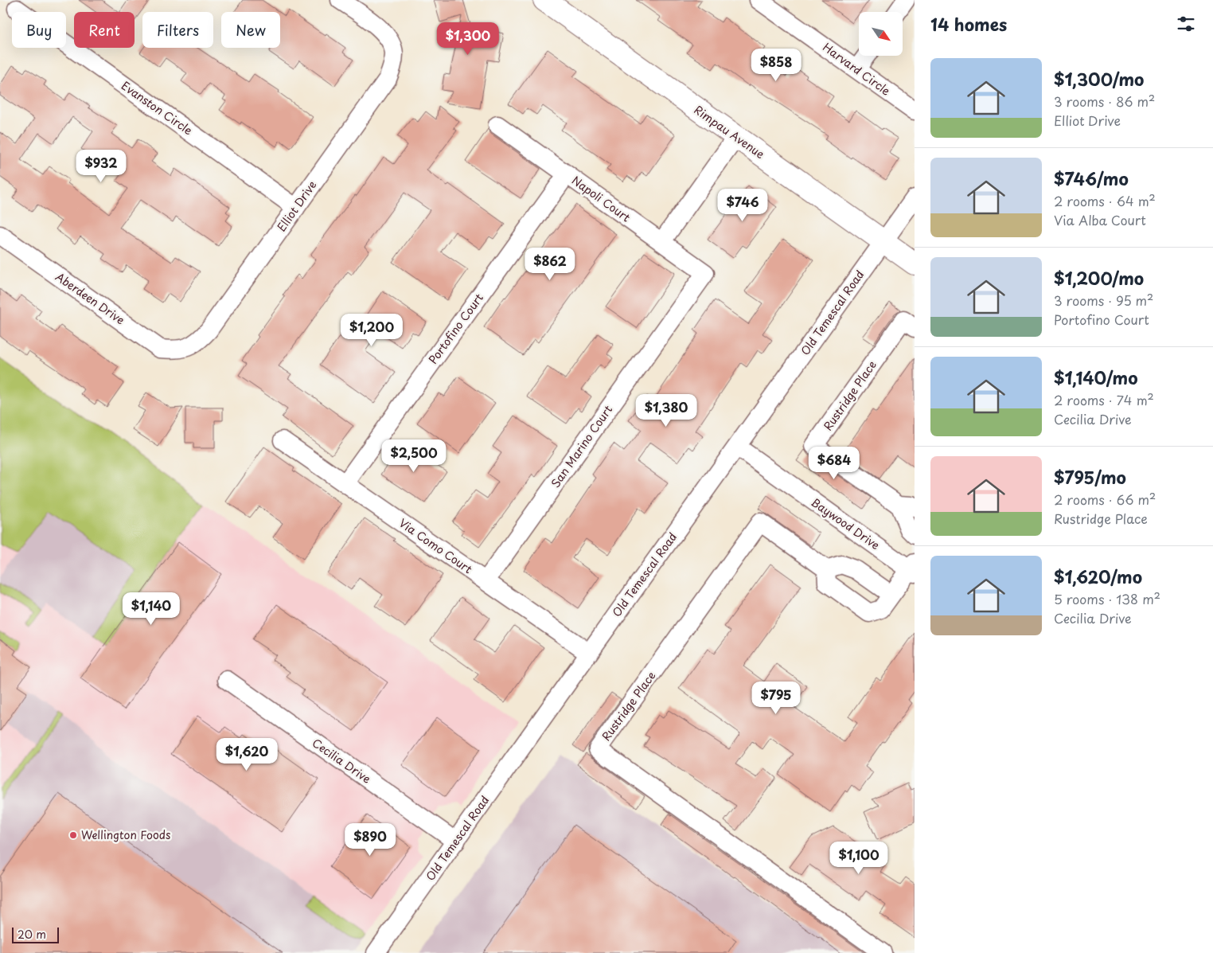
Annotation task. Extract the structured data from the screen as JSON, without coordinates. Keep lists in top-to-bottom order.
{
  "streets": {
    "main road": ["Rimpau Avenue"],
    "street": [
      "Harvard Circle",
      "Evanston Circle",
      "Napoli Court",
      "Elliot Drive",
      "Aberdeen Drive",
      "Old Temescal Road",
      "Portofino Court",
      "Rustridge Place",
      "San Marino Court",
      "Baywood Drive",
      "Via Como Court",
      "Cecilia Drive"
    ]
  },
  "crossings": [
    ["Evanston Circle", "Elliot Drive"],
    ["Rimpau Avenue", "Old Temescal Road"],
    ["Napoli Court", "Portofino Court"],
    ["Napoli Court", "San Marino Court"],
    ["Elliot Drive", "Aberdeen Drive"],
    ["Old Temescal Road", "Baywood Drive"],
    ["Old Temescal Road", "Via Como Court"],
    ["Old Temescal Road", "Cecilia Drive"],
    ["Portofino Court", "Via Como Court"],
    ["San Marino Court", "Via Como Court"]
  ],
  "places": ["Wellington Foods"],
  "scale_bar": "20 m",
  "north": "bottom right",
  "page": {
    "heading": "14 homes",
    "chip": [
      "Buy",
      "Rent",
      "Filters",
      "New"
    ],
    "price": [
      "$1,300",
      "$858",
      "$932",
      "$746",
      "$862",
      "$1,200",
      "$1,380",
      "$2,500",
      "$684",
      "$1,140",
      "$795",
      "$1,620",
      "$890",
      "$1,100"
    ],
    "list": [
      {
        "name": "$1,300/mo",
        "note": "3 rooms · 86 m² · Elliot Drive"
      },
      {
        "name": "$746/mo",
        "note": "2 rooms · 64 m² · Via Alba Court"
      },
      {
        "name": "$1,200/mo",
        "note": "3 rooms · 95 m² · Portofino Court"
      },
      {
        "name": "$1,140/mo",
        "note": "2 rooms · 74 m² · Cecilia Drive"
      },
      {
        "name": "$795/mo",
        "note": "2 rooms · 66 m² · Rustridge Place"
      },
      {
        "name": "$1,620/mo",
        "note": "5 rooms · 138 m² · Cecilia Drive"
      }
    ],
    "scale": "20 m"
  }
}
